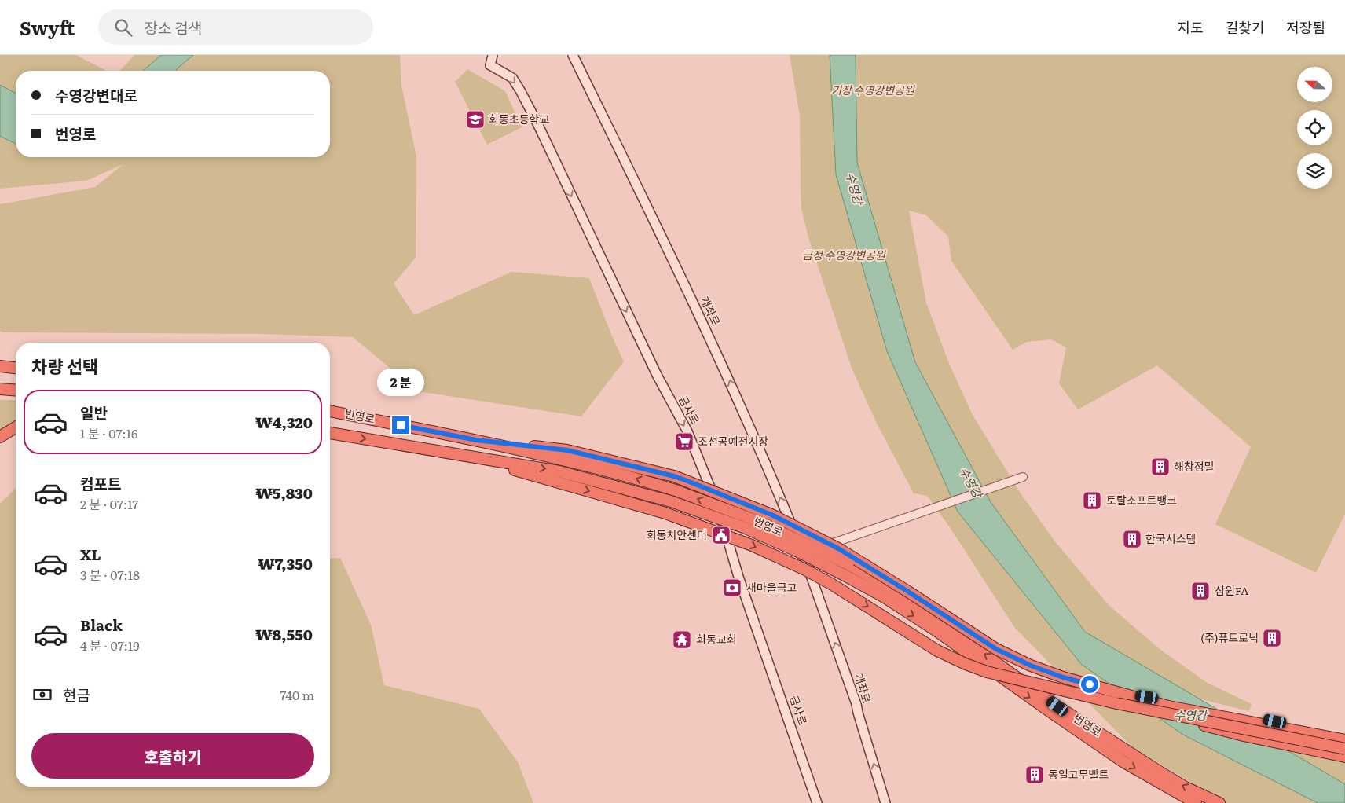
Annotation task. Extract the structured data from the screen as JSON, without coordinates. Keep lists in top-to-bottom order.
{
  "streets": {
    "highway": ["번영로"],
    "main road": ["개좌로", "금사로"]
  },
  "one_way": ["개좌로", "금사로"],
  "water": ["수영강"],
  "parks": ["기장 수영강변공원", "금정 수영강변공원"],
  "places": {
    "school or university": ["회동초등학교"],
    "supermarket": ["조선공예전시장"],
    "building": [
      "해창정밀",
      "토탈소프트뱅크",
      "한국시스템",
      "삼원FA",
      "(주)퓨트로닉",
      "동일고무벨트"
    ],
    "public building": ["회동치안센터"],
    "bank": ["새마을금고"],
    "temple": ["회동교회"]
  },
  "north": "left",
  "page": {
    "header": "Swyft",
    "search": "장소 검색",
    "nav": ["지도", "길찾기", "저장됨"],
    "banner": ["수영강변대로", "번영로"],
    "heading": "차량 선택",
    "bubble": "2 분",
    "list": [
      {
        "name": "일반",
        "note": "1 분 · 07:16",
        "value": "₩4,320"
      },
      {
        "name": "컴포트",
        "note": "2 분 · 07:17",
        "value": "₩5,830"
      },
      {
        "name": "XL",
        "note": "3 분 · 07:18",
        "value": "₩7,350"
      },
      {
        "name": "Black",
        "note": "4 분 · 07:19",
        "value": "₩8,550"
      }
    ],
    "pay": ["현금", "740 m"],
    "buttons": "호출하기"
  }
}
